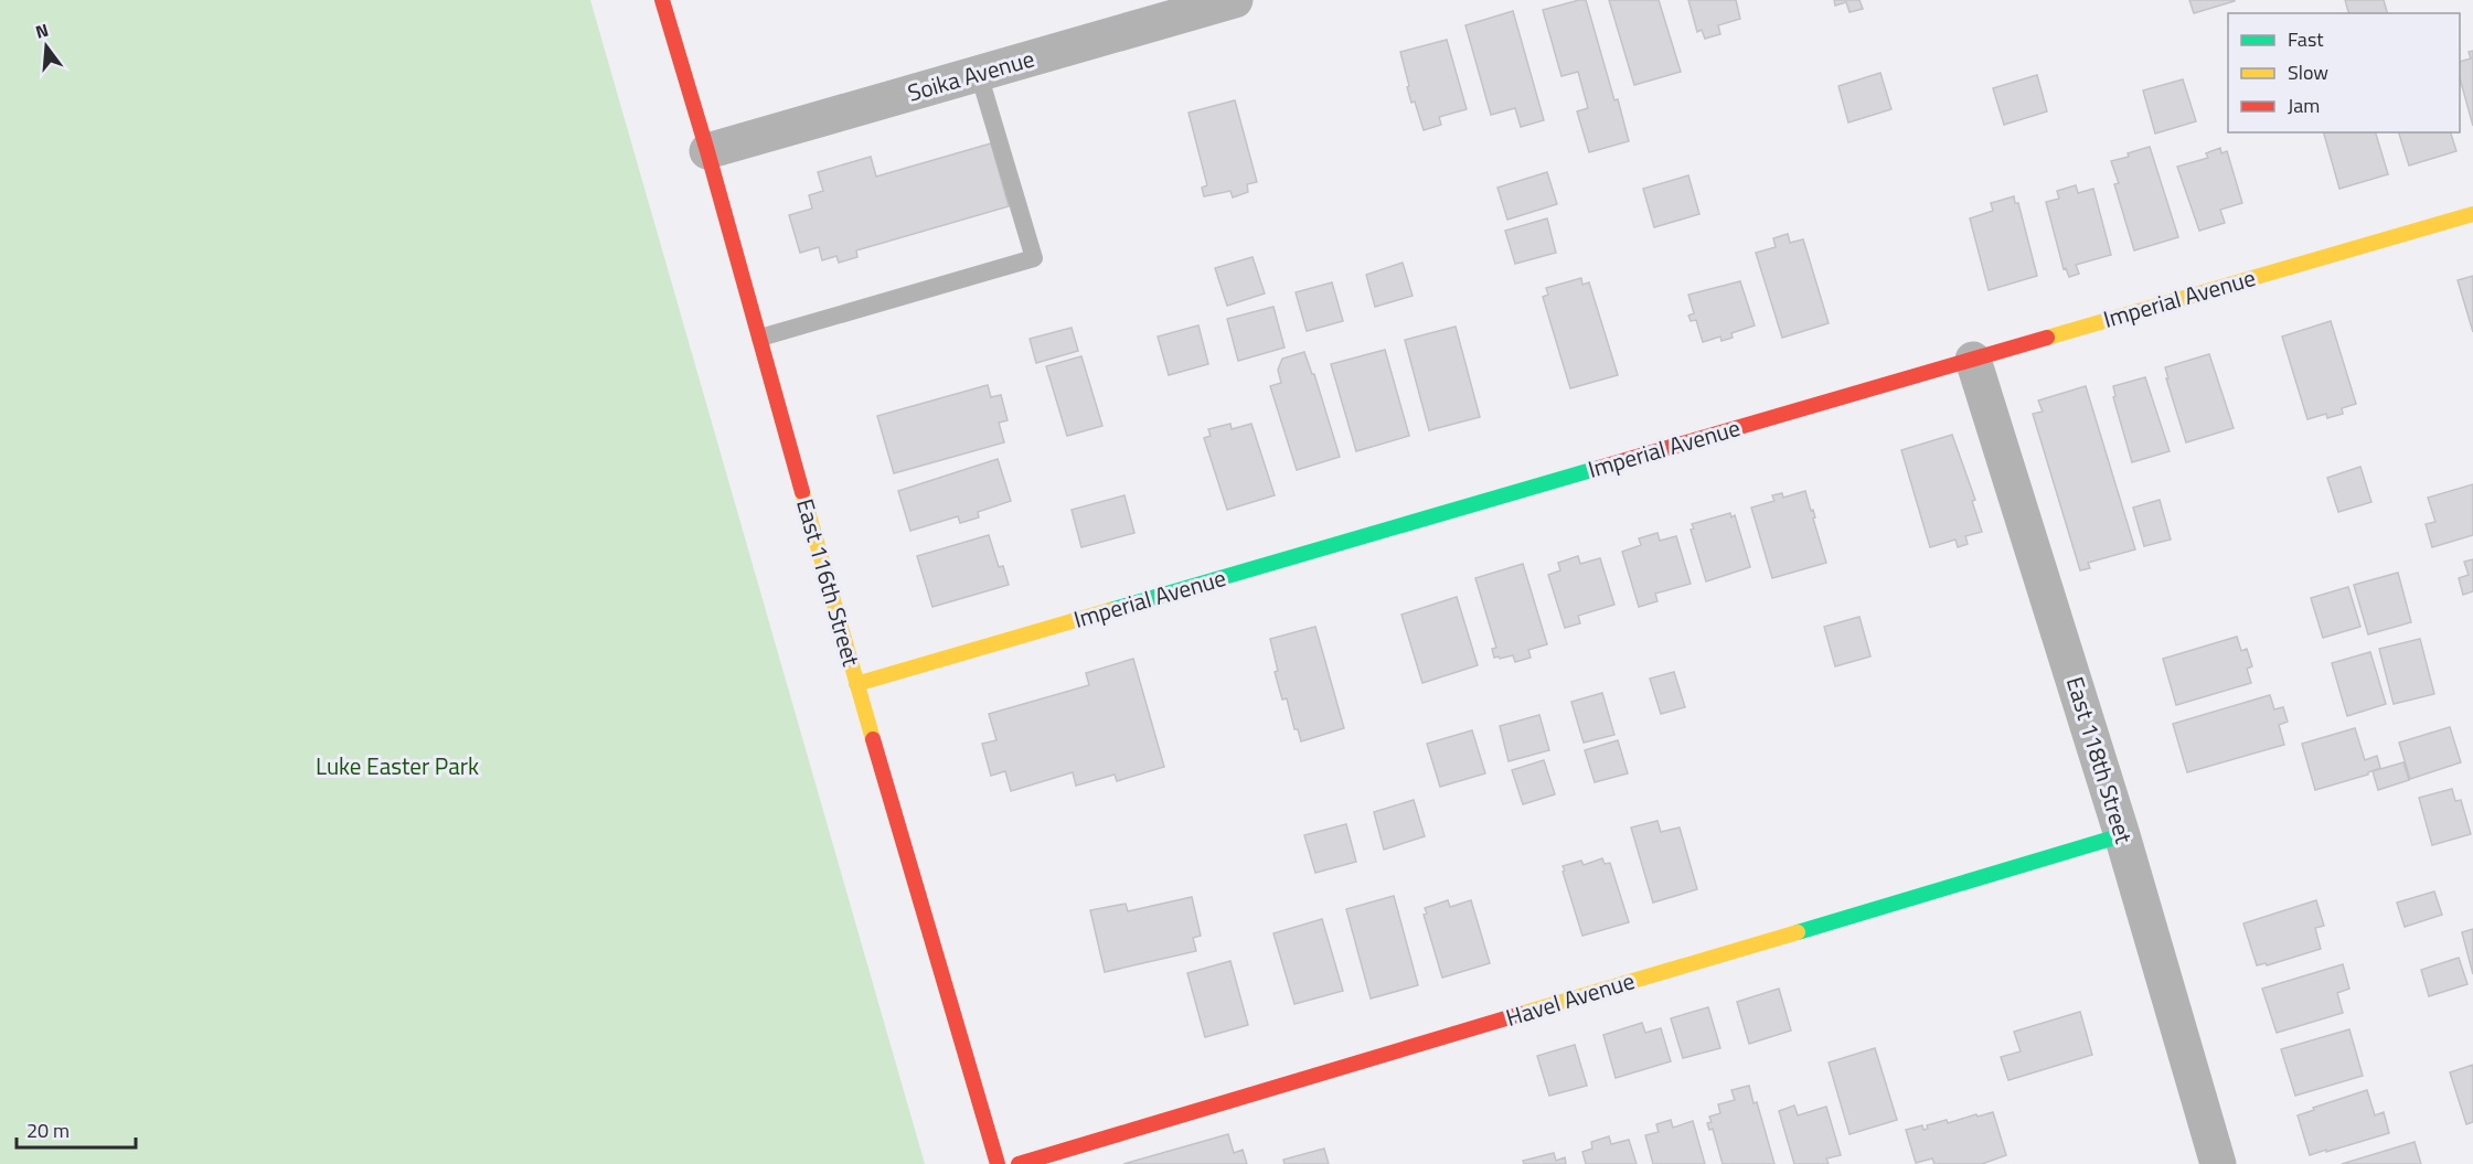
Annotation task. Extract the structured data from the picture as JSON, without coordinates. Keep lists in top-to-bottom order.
{
  "streets": {
    "street": [
      "Soika Avenue",
      "Imperial Avenue",
      "East 116th Street",
      "East 118th Street",
      "Havel Avenue"
    ]
  },
  "crossings": [
    ["Soika Avenue", "East 116th Street"],
    ["Imperial Avenue", "East 116th Street"],
    ["Imperial Avenue", "East 118th Street"],
    ["East 118th Street", "Havel Avenue"]
  ],
  "parks": ["Luke Easter Park"],
  "legend": ["Fast", "Slow", "Jam"],
  "scale_bar": "20 m",
  "north": "top"
}
